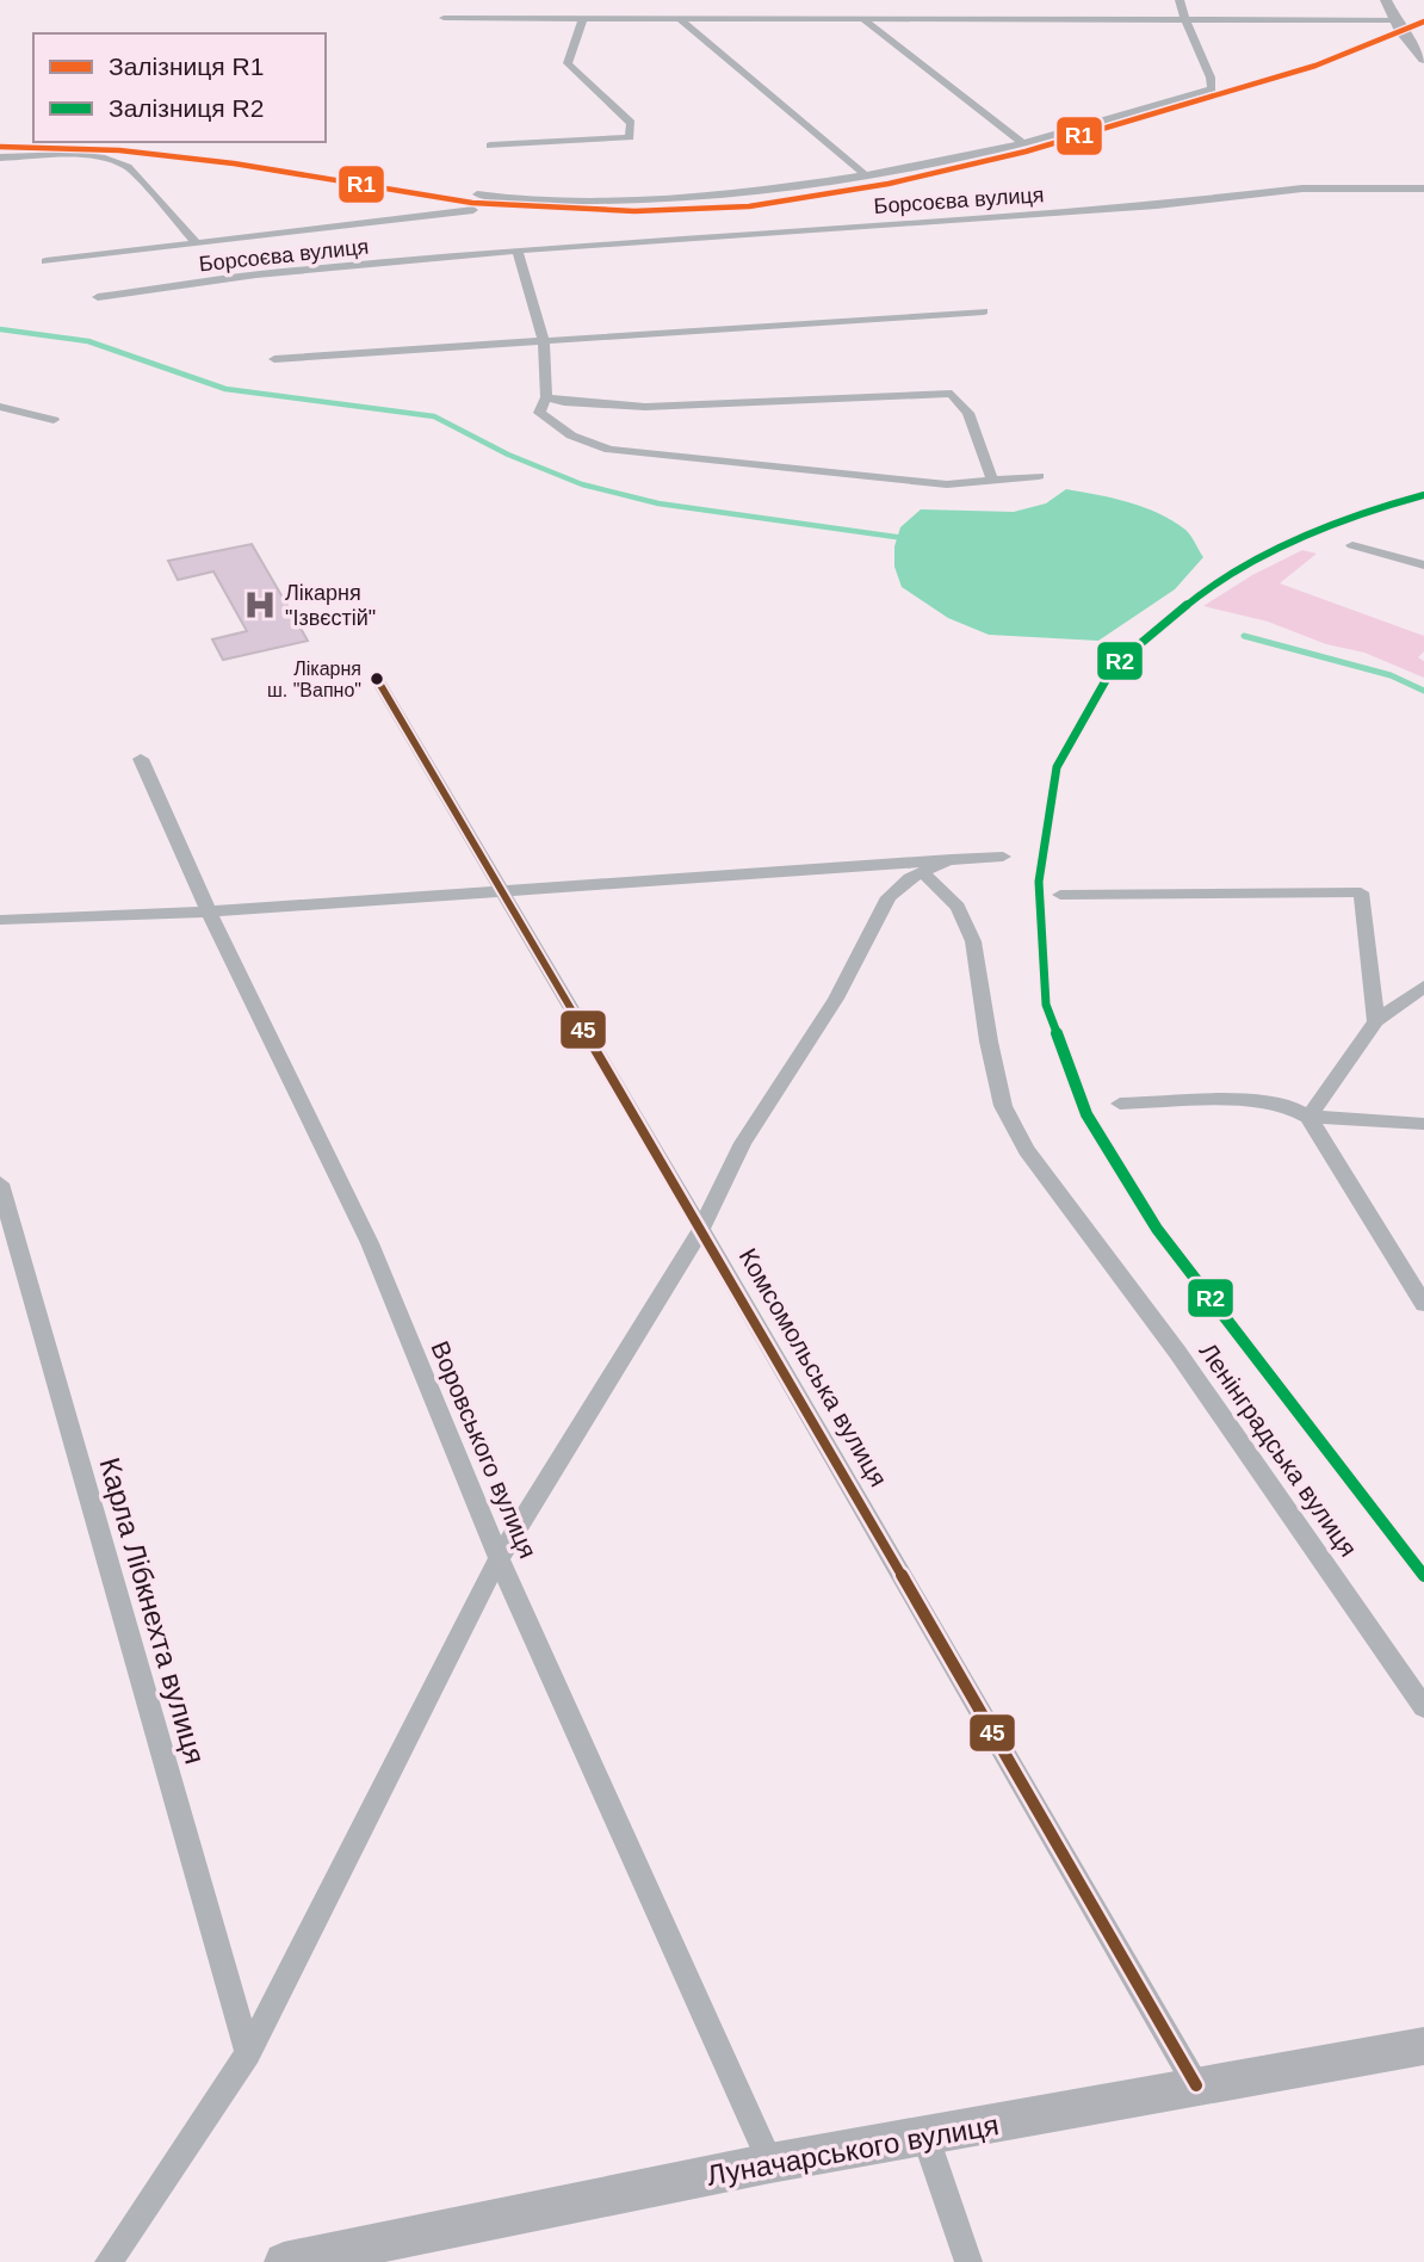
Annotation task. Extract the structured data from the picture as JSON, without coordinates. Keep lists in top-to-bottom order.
{
  "streets": {
    "main road": ["Луначарського вулиця"],
    "street": [
      "Борсоєва вулиця",
      "Комсомольська вулиця",
      "Воровського вулиця",
      "Ленінградська вулиця",
      "Карла Лібкнехта вулиця"
    ]
  },
  "crossings": [
    ["Комсомольська вулиця", "Луначарського вулиця"],
    ["Воровського вулиця", "Луначарського вулиця"]
  ],
  "places": {
    "hospital": ["Лікарня \"Ізвєстій\""],
    "other": ["Лікарня ш. \"Вапно\""]
  },
  "lines": ["rail line R1", "rail line R2", "transit line 45"],
  "legend": ["Залізниця R1", "Залізниця R2"]
}
